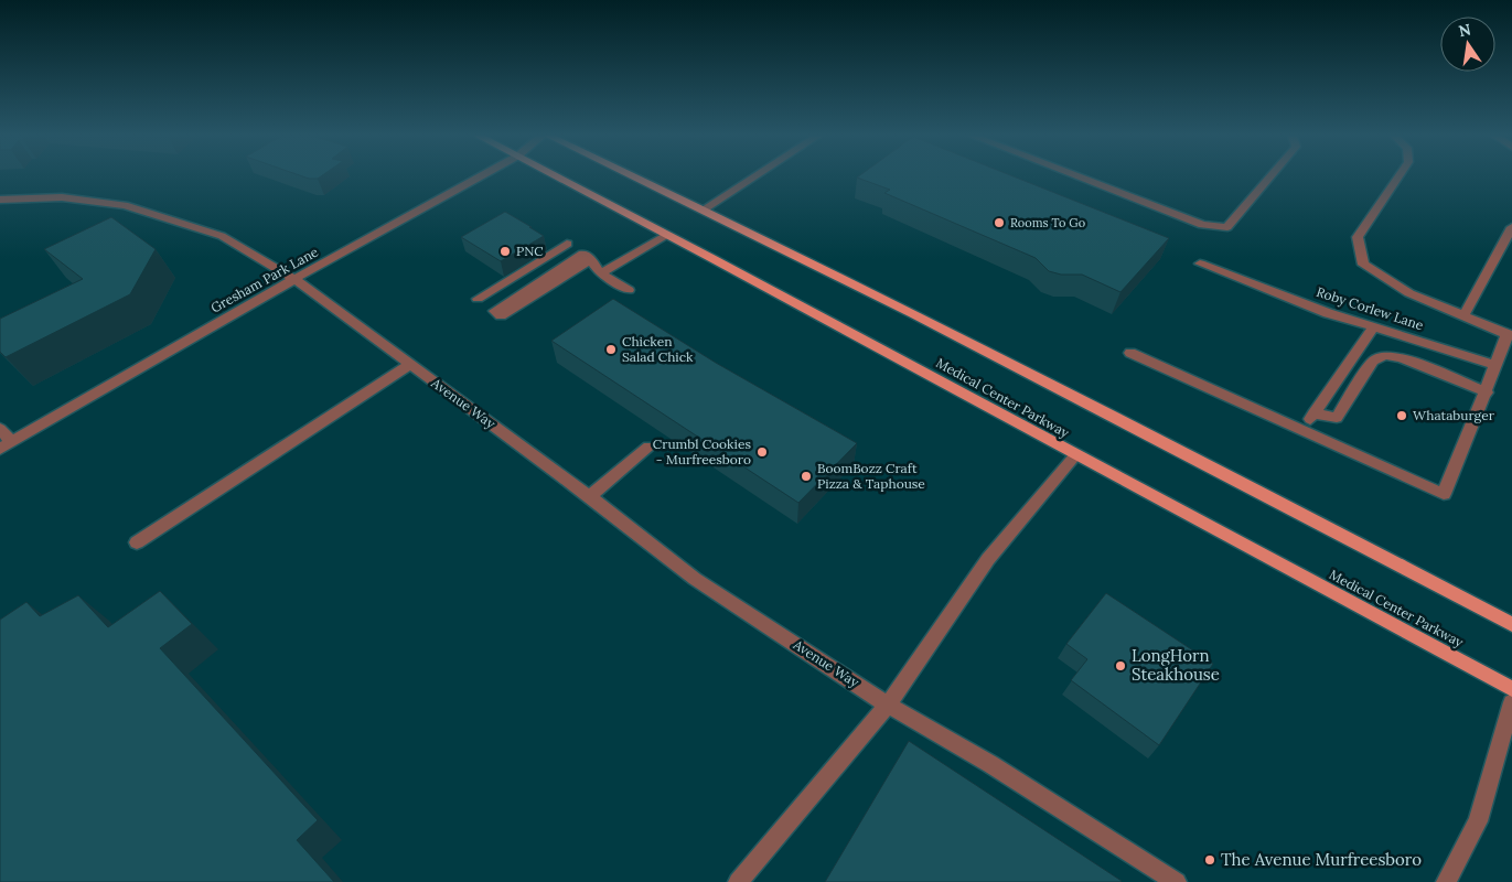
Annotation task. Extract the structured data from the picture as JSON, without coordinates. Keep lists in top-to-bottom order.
{
  "streets": {
    "main road": ["Medical Center Parkway"],
    "street": ["Gresham Park Lane", "Roby Corlew Lane", "Avenue Way"]
  },
  "crossings": [
    ["Gresham Park Lane", "Avenue Way"]
  ],
  "places": [
    "Rooms To Go",
    "PNC",
    "Chicken Salad Chick",
    "Whataburger",
    "Crumbl Cookies - Murfreesboro",
    "BoomBozz Craft Pizza & Taphouse",
    "LongHorn Steakhouse",
    "The Avenue Murfreesboro"
  ],
  "north": "top"
}
